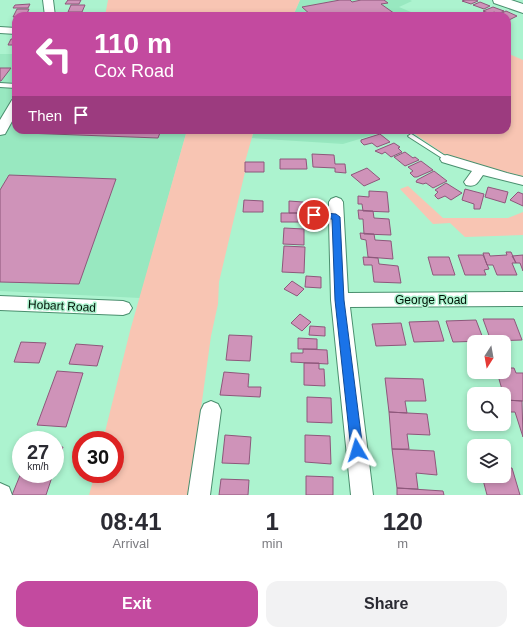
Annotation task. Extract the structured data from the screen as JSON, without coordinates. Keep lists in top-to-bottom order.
{
  "streets": {
    "street": ["George Road", "Hobart Road"]
  },
  "north": "bottom",
  "page": {
    "turn": ["110 m", "Cox Road"],
    "then": "Then",
    "speed": "27 km/h",
    "limit": "30",
    "eta": [
      "08:41",
      "Arrival",
      "1",
      "min",
      "120",
      "m"
    ],
    "buttons": ["Exit", "Share"]
  }
}
